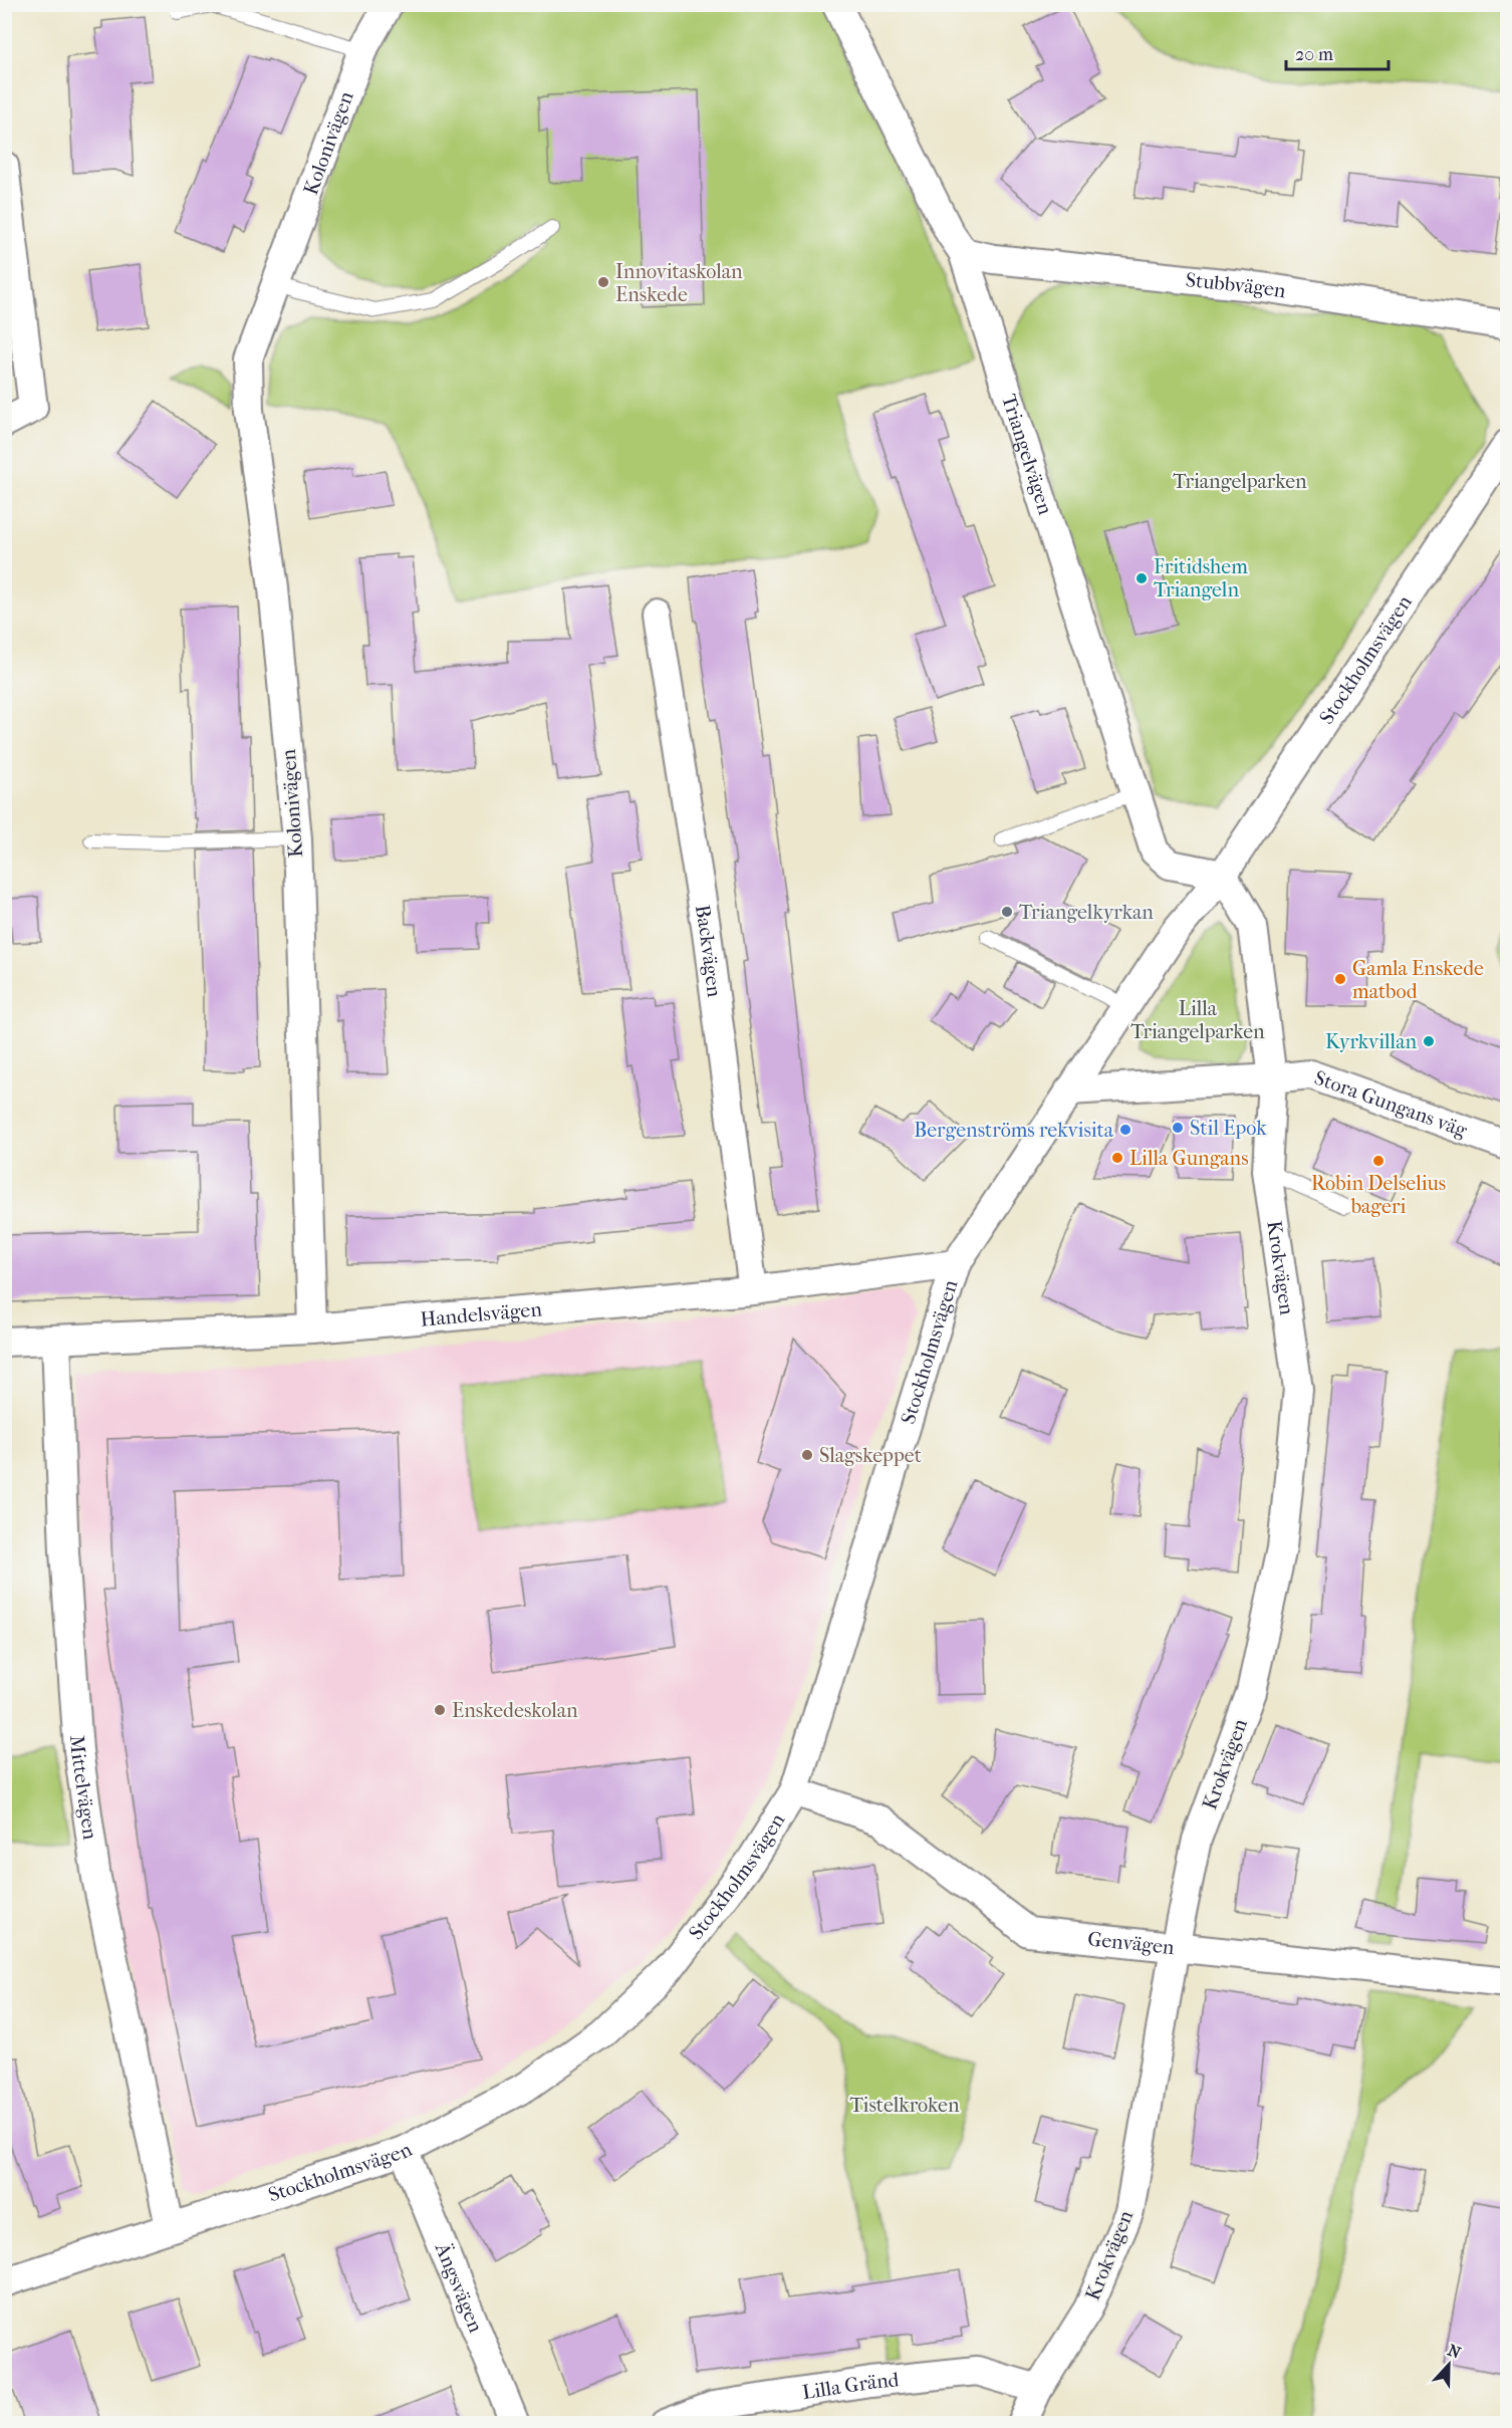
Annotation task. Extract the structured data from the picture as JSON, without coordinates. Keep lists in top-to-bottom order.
{
  "streets": {
    "street": [
      "Kolonivägen",
      "Stubbvägen",
      "Triangelvägen",
      "Stockholmsvägen",
      "Backvägen",
      "Stora Gungans väg",
      "Krokvägen",
      "Handelsvägen",
      "Mittelvägen",
      "Genvägen",
      "Ängsvägen",
      "Lilla Gränd"
    ]
  },
  "crossings": [
    ["Kolonivägen", "Handelsvägen"],
    ["Stubbvägen", "Triangelvägen"],
    ["Triangelvägen", "Stockholmsvägen"],
    ["Stockholmsvägen", "Handelsvägen"],
    ["Stockholmsvägen", "Mittelvägen"],
    ["Stockholmsvägen", "Genvägen"],
    ["Stockholmsvägen", "Ängsvägen"],
    ["Backvägen", "Handelsvägen"],
    ["Stora Gungans väg", "Krokvägen"],
    ["Krokvägen", "Genvägen"],
    ["Krokvägen", "Lilla Gränd"],
    ["Handelsvägen", "Mittelvägen"]
  ],
  "parks": ["Triangelparken", "Lilla Triangelparken", "Tistelkroken"],
  "places": [
    "Innovitaskolan Enskede",
    "Fritidshem Triangeln",
    "Triangelkyrkan",
    "Gamla Enskede matbod",
    "Kyrkvillan",
    "Stil Epok",
    "Bergenströms rekvisita",
    "Lilla Gungans",
    "Robin Delselius bageri",
    "Slagskeppet",
    "Enskedeskolan"
  ],
  "scale_bar": "20 m",
  "north": "top"
}
